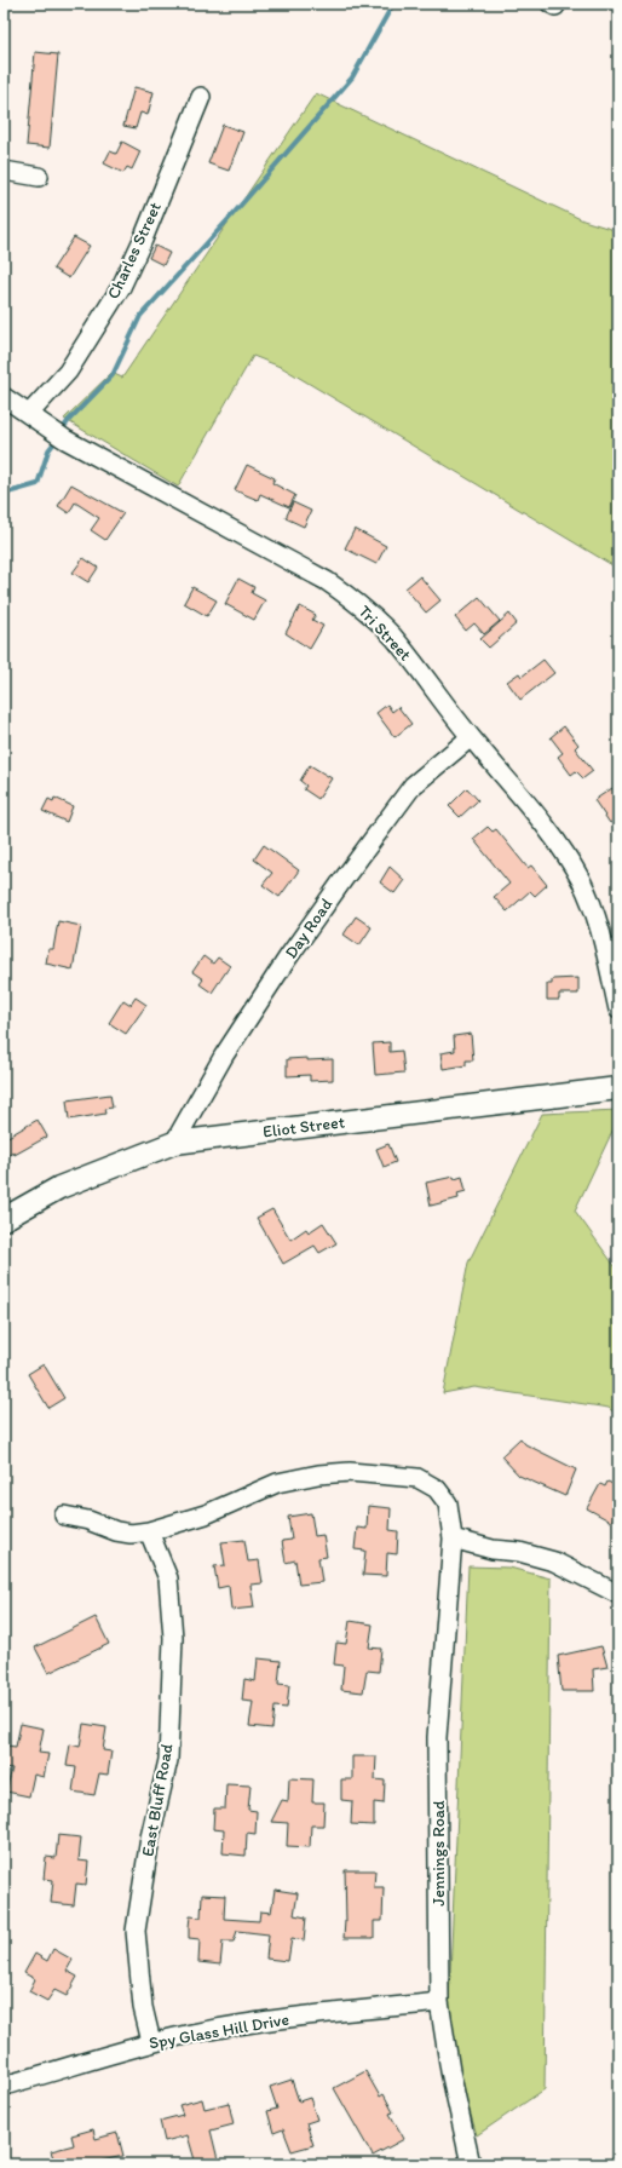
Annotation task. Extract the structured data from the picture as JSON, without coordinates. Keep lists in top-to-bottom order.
{
  "streets": {
    "street": [
      "Charles Street",
      "Tri Street",
      "Day Road",
      "Eliot Street",
      "East Bluff Road",
      "Jennings Road",
      "Spy Glass Hill Drive"
    ]
  },
  "crossings": [
    ["Charles Street", "Tri Street"],
    ["Tri Street", "Day Road"],
    ["Day Road", "Eliot Street"],
    ["East Bluff Road", "Jennings Road"],
    ["East Bluff Road", "Spy Glass Hill Drive"],
    ["Jennings Road", "Spy Glass Hill Drive"]
  ]
}
